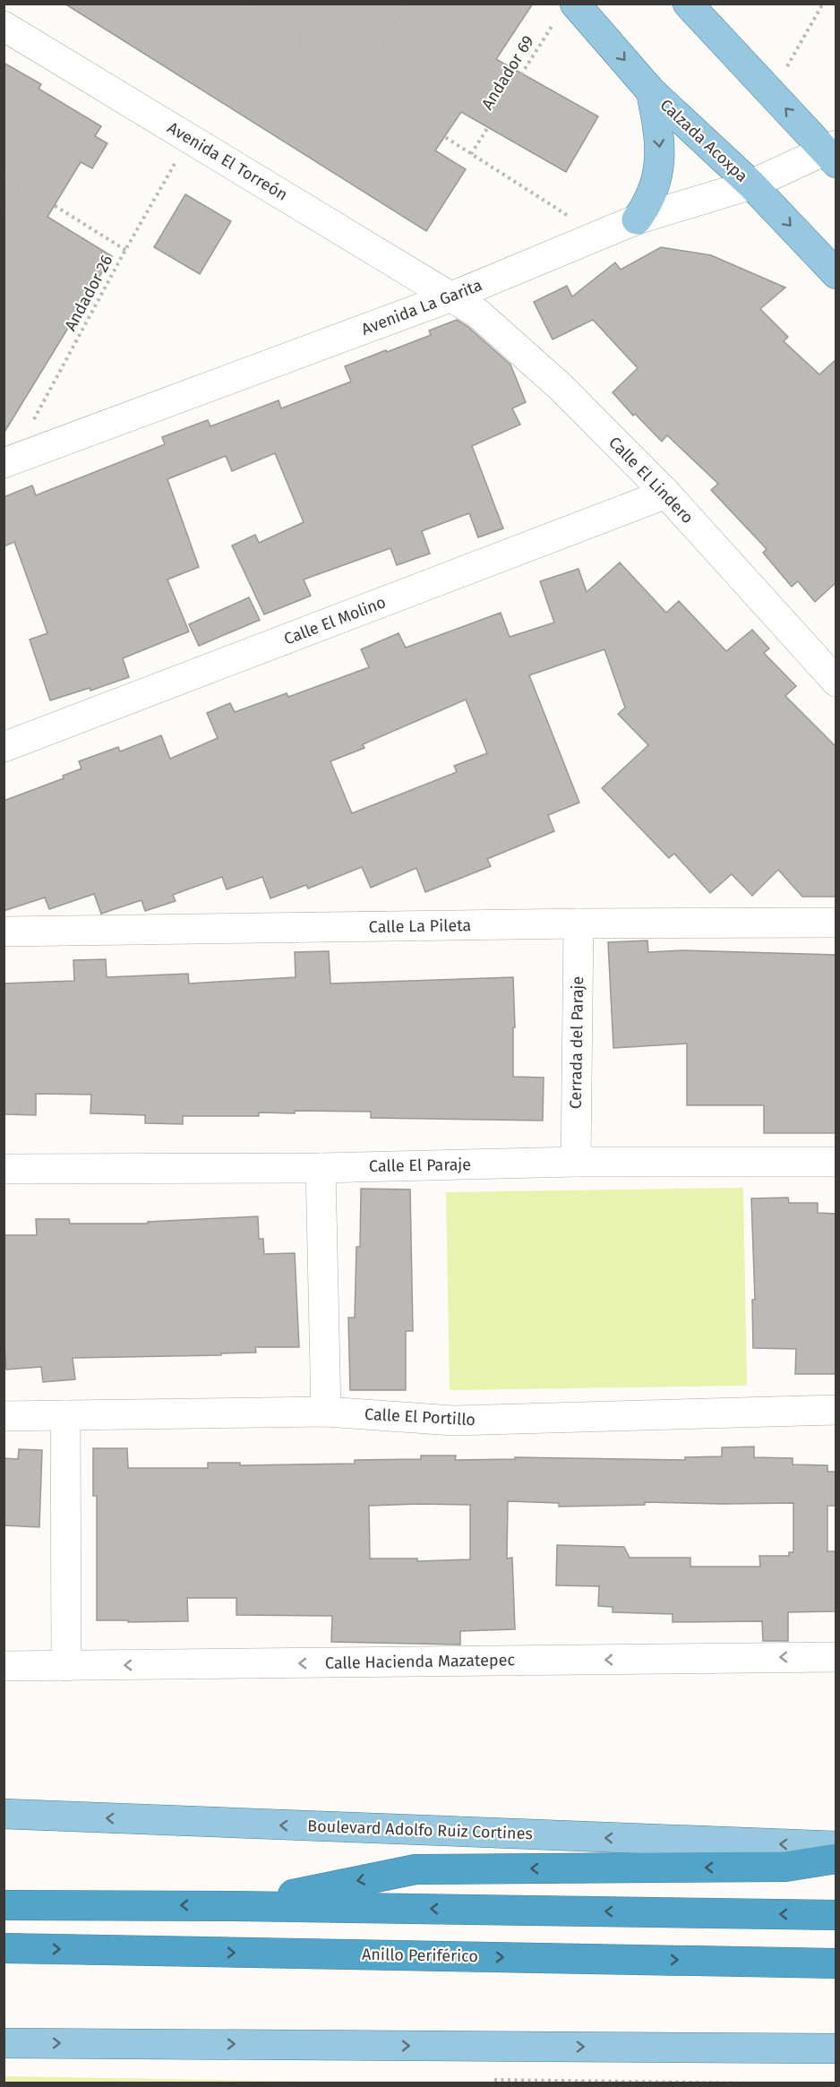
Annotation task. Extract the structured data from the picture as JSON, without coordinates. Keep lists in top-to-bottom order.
{
  "streets": {
    "highway": ["Anillo Periférico"],
    "main road": ["Calzada Acoxpa", "Boulevard Adolfo Ruiz Cortines"],
    "street": [
      "Avenida El Torreón",
      "Avenida La Garita",
      "Calle El Lindero",
      "Calle El Molino",
      "Calle La Pileta",
      "Cerrada del Paraje",
      "Calle El Paraje",
      "Calle El Portillo",
      "Calle Hacienda Mazatepec"
    ],
    "path": ["Andador 69", "Andador 26"]
  },
  "crossings": [
    ["Andador 69", "Calzada Acoxpa"],
    ["Calzada Acoxpa", "Avenida La Garita"],
    ["Avenida El Torreón", "Andador 26"],
    ["Avenida El Torreón", "Avenida La Garita"],
    ["Avenida El Torreón", "Calle El Lindero"],
    ["Andador 26", "Avenida La Garita"],
    ["Avenida La Garita", "Calle El Lindero"],
    ["Calle El Lindero", "Calle El Molino"],
    ["Calle La Pileta", "Cerrada del Paraje"],
    ["Cerrada del Paraje", "Calle El Paraje"]
  ],
  "one_way": ["Calle Hacienda Mazatepec"]
}
